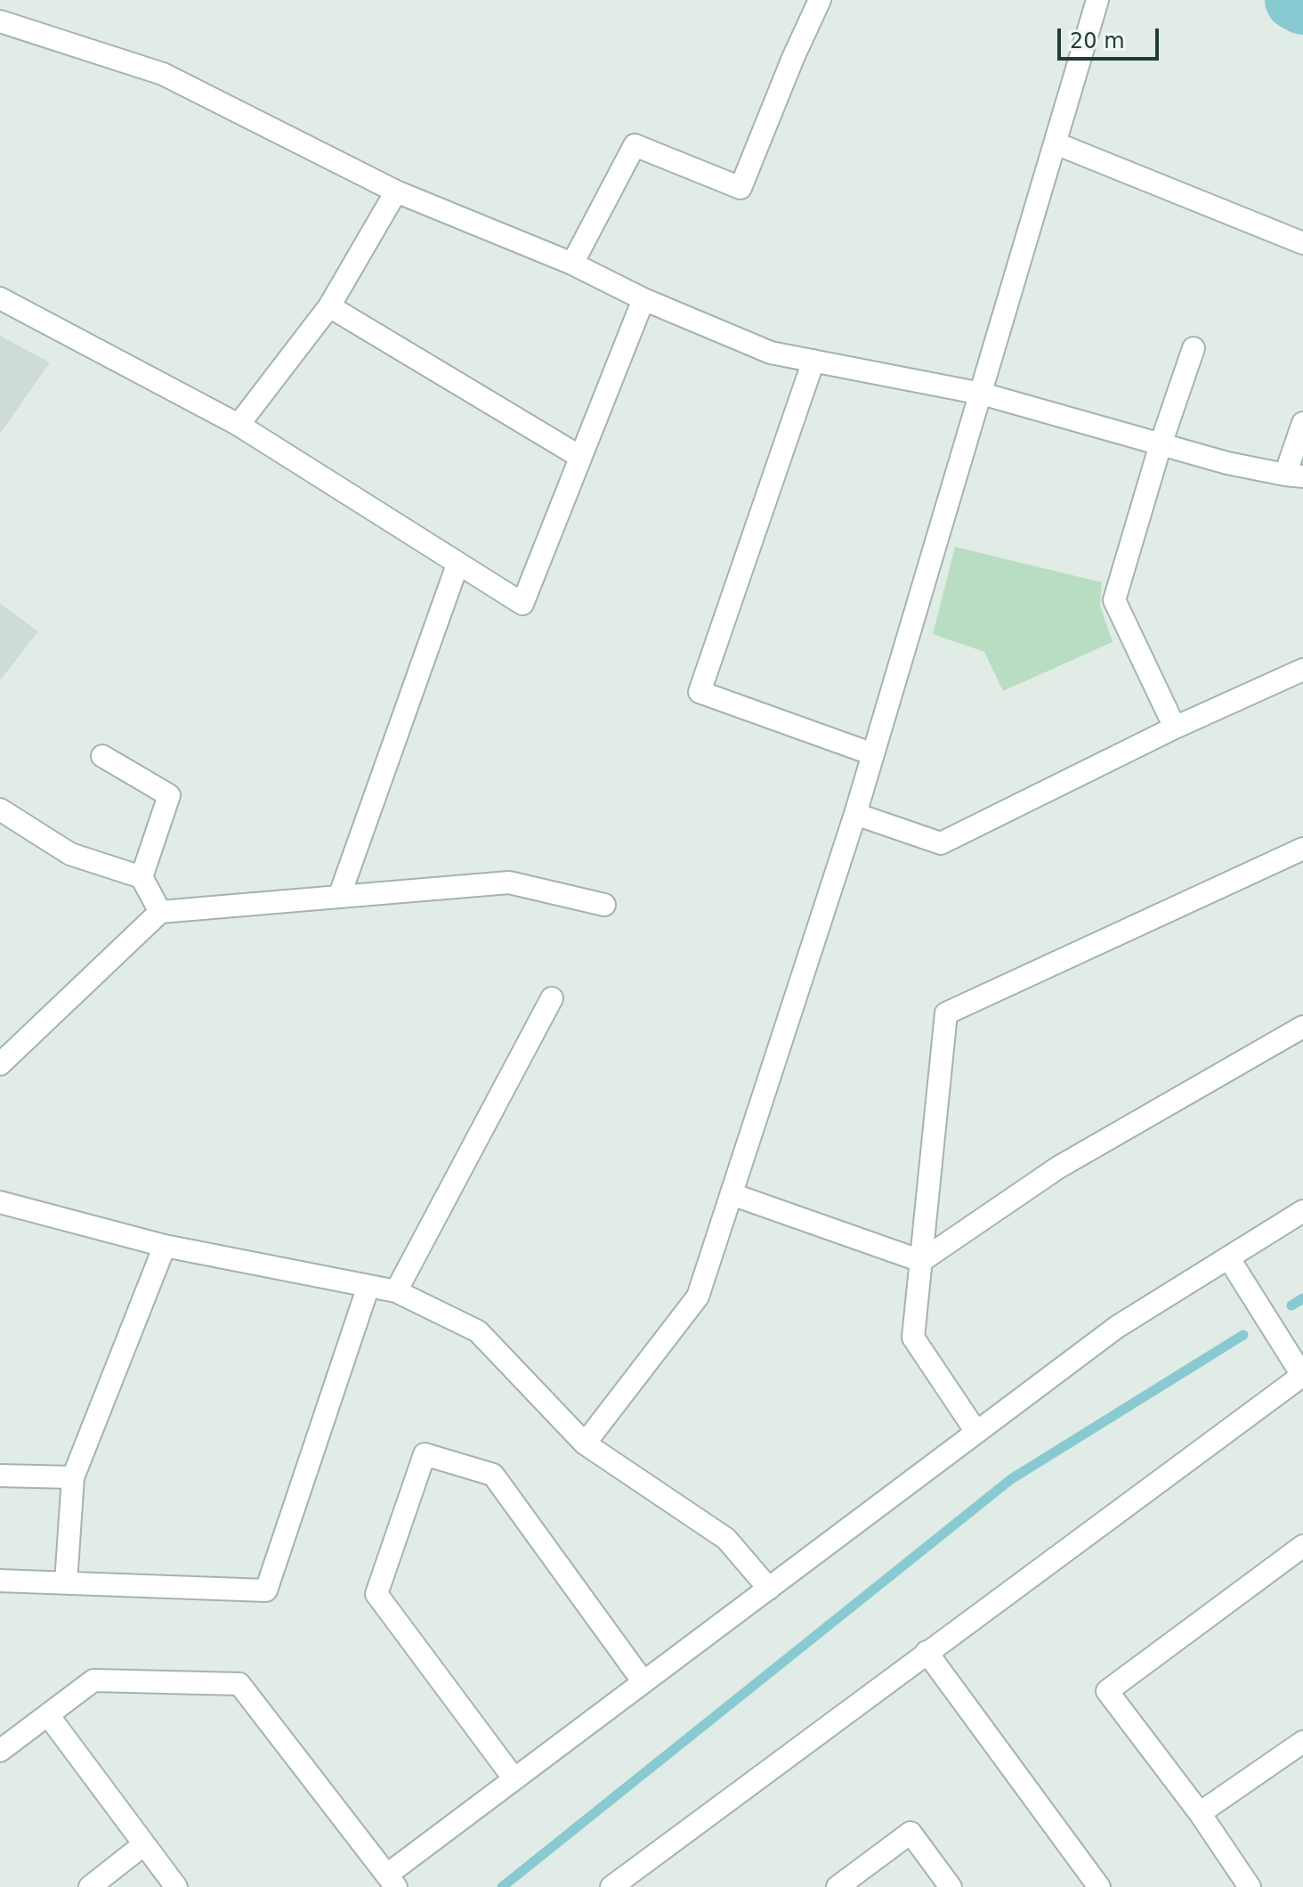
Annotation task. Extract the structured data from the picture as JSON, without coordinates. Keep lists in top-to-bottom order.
{
  "scale_bar": "20 m"
}
